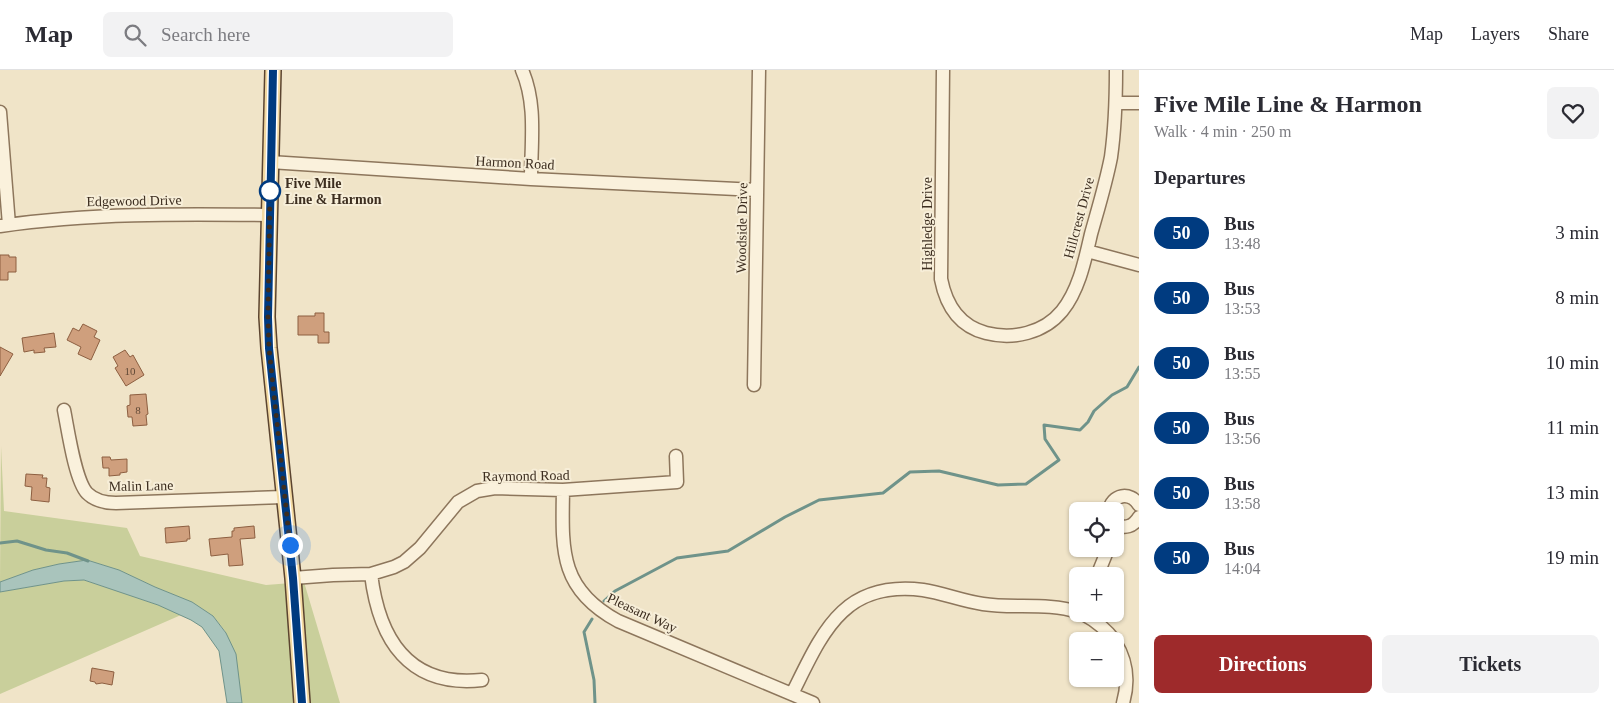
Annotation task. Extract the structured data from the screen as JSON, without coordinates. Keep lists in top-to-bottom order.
{
  "streets": {
    "street": [
      "Harmon Road",
      "Edgewood Drive",
      "Hillcrest Drive",
      "Highledge Drive",
      "Woodside Drive",
      "Raymond Road",
      "Malin Lane",
      "Pleasant Way"
    ]
  },
  "crossings": [
    ["Harmon Road", "Woodside Drive"],
    ["Hillcrest Drive", "Highledge Drive"],
    ["Raymond Road", "Pleasant Way"]
  ],
  "places": ["Five Mile Line & Harmon"],
  "lines": ["bus line 50"],
  "house_numbers": ["10", "8"],
  "page": {
    "header": "Map",
    "search": "Search here",
    "nav": ["Map", "Layers", "Share"],
    "heading": [
      ["Five Mile Line & Harmon", "Walk · 4 min · 250 m"],
      "Departures"
    ],
    "list": [
      {
        "mark": "50",
        "name": "Bus",
        "note": "13:48",
        "value": "3 min"
      },
      {
        "mark": "50",
        "name": "Bus",
        "note": "13:53",
        "value": "8 min"
      },
      {
        "mark": "50",
        "name": "Bus",
        "note": "13:55",
        "value": "10 min"
      },
      {
        "mark": "50",
        "name": "Bus",
        "note": "13:56",
        "value": "11 min"
      },
      {
        "mark": "50",
        "name": "Bus",
        "note": "13:58",
        "value": "13 min"
      },
      {
        "mark": "50",
        "name": "Bus",
        "note": "14:04",
        "value": "19 min"
      }
    ],
    "map_buttons": ["+", "−"],
    "buttons": ["Directions", "Tickets"]
  }
}
